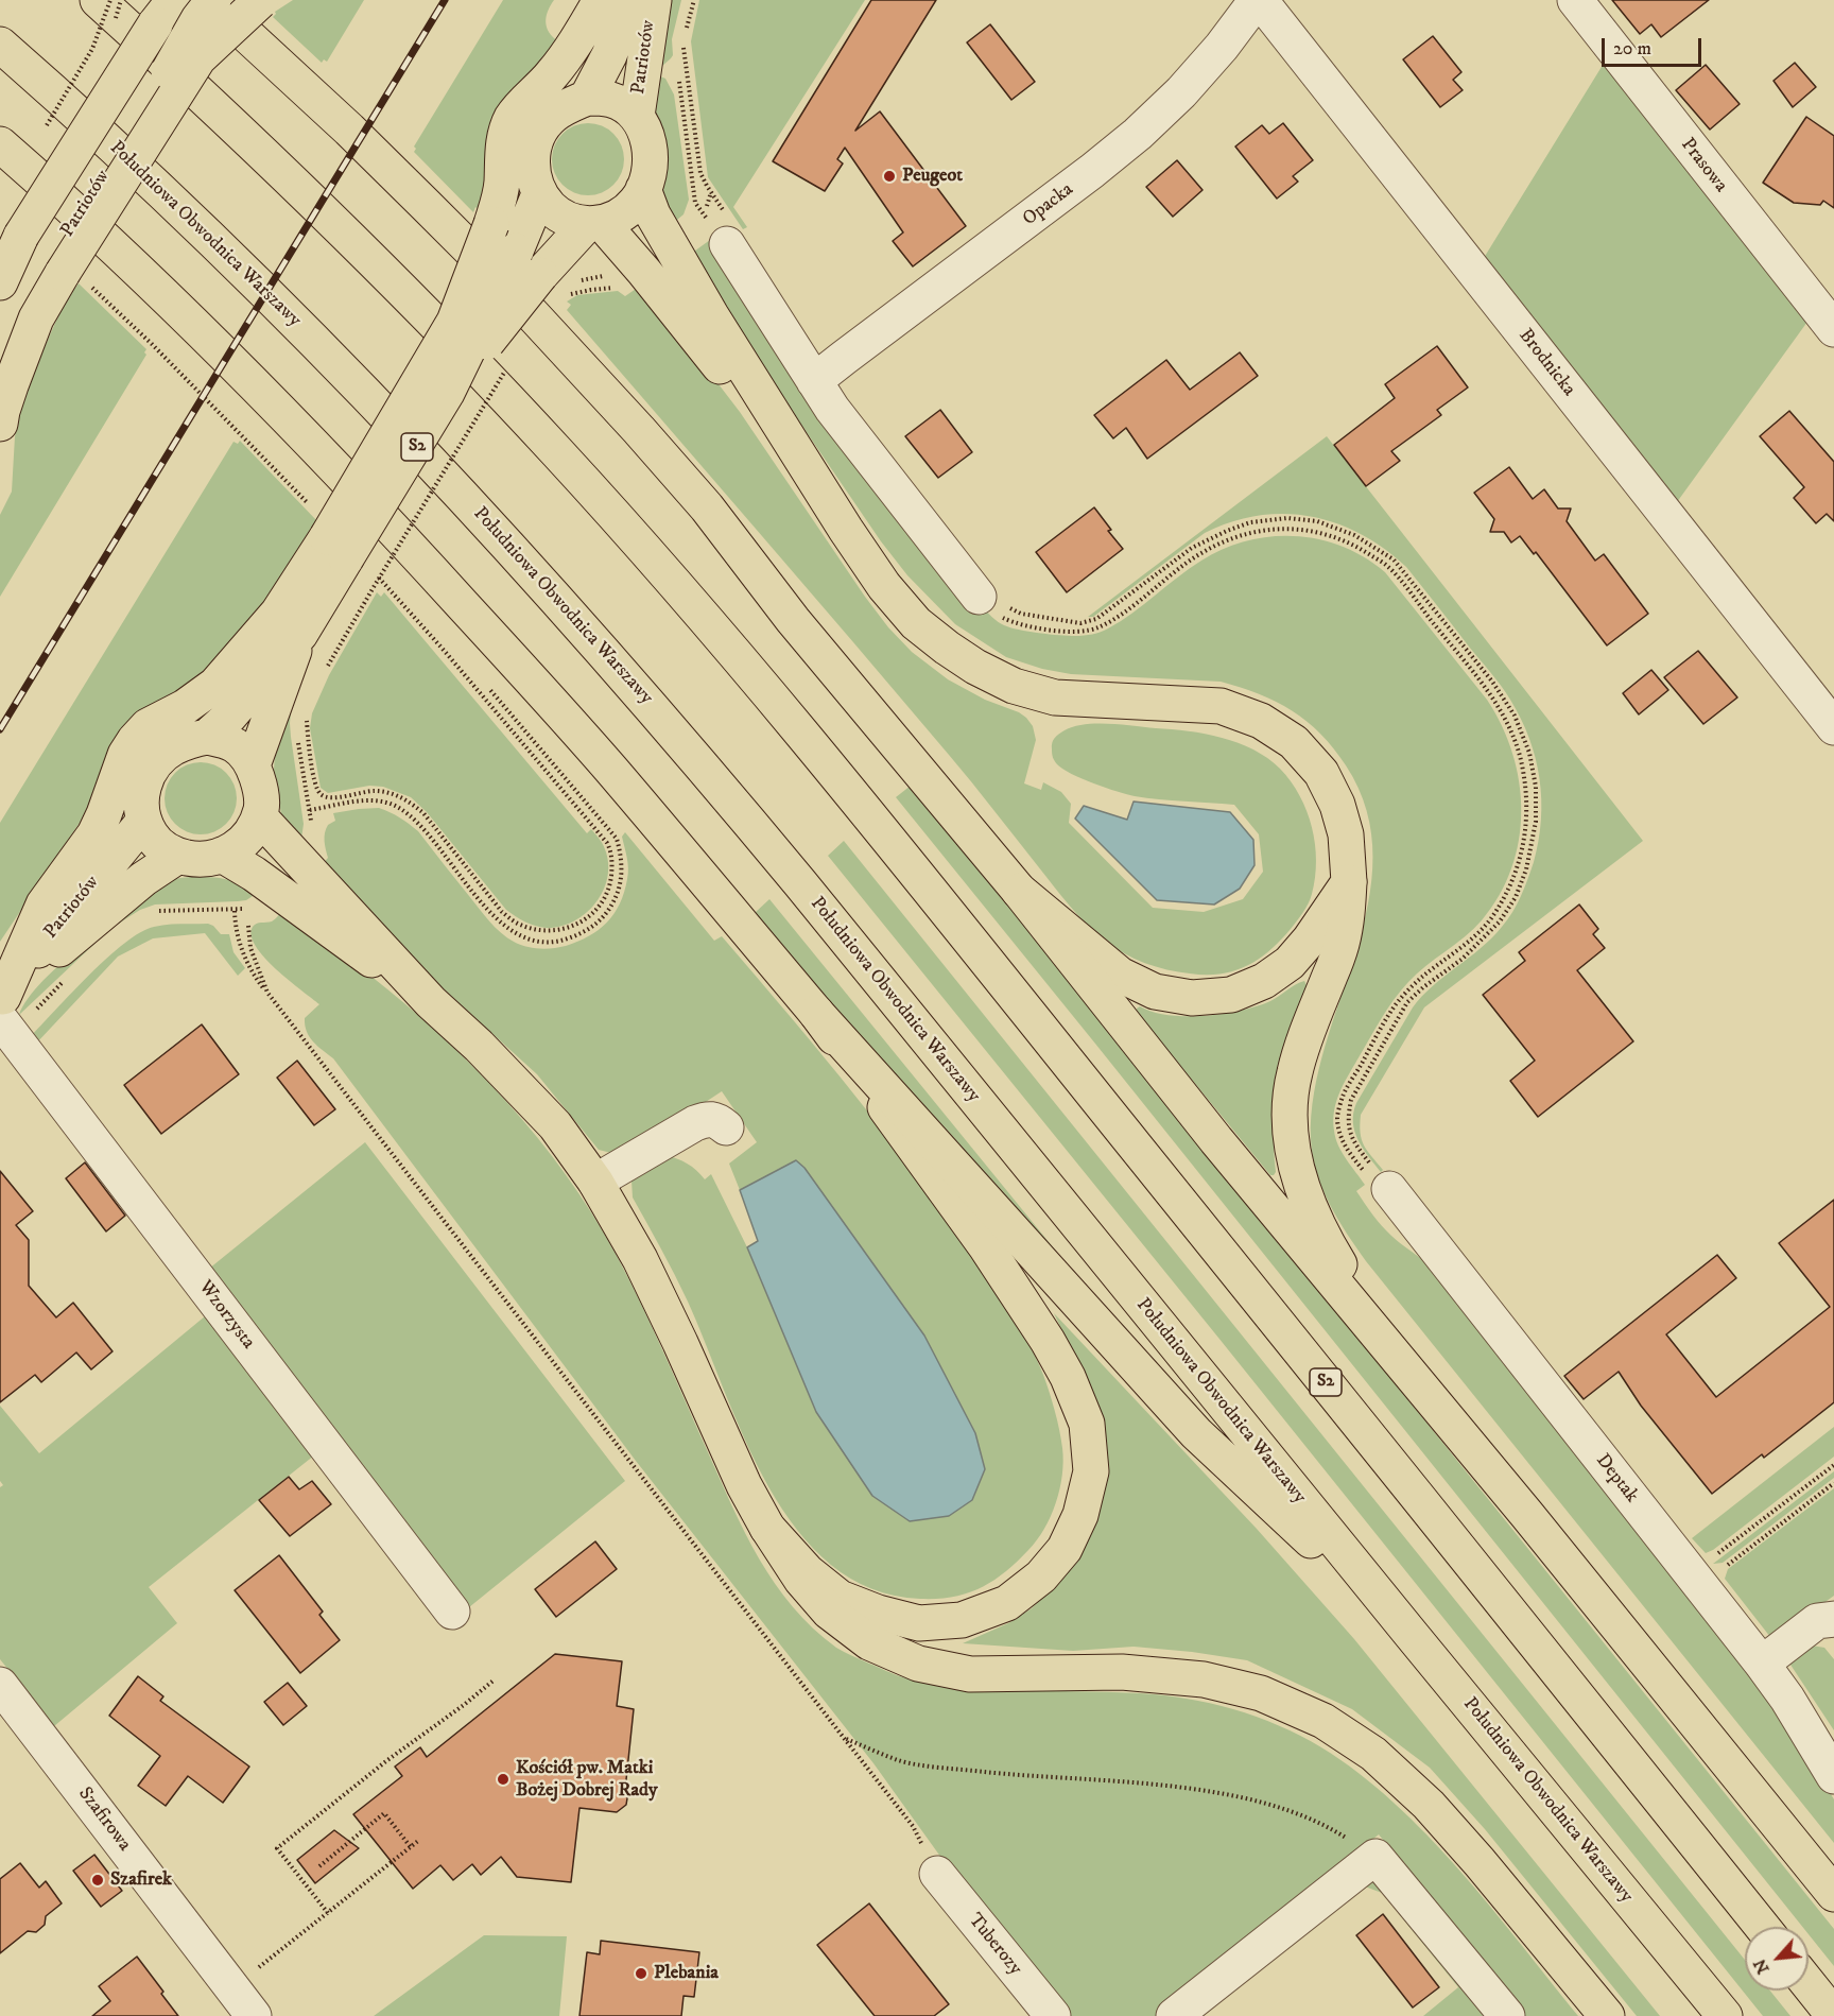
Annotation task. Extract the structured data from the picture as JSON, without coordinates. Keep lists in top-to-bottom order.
{
  "streets": {
    "main road": ["Patriotów", "Południowa Obwodnica Warszawy", "S2"],
    "street": [
      "Prasowa",
      "Opacka",
      "Brodnicka",
      "Wzorzysta",
      "Deptak",
      "Szafirowa",
      "Tuberozy"
    ]
  },
  "crossings": [
    ["Patriotów", "Wzorzysta"],
    ["Opacka", "Brodnicka"]
  ],
  "places": [
    "Peugeot",
    "Kościół pw. Matki Bożej Dobrej Rady",
    "Szafirek",
    "Plebania"
  ],
  "scale_bar": "20 m",
  "north": "bottom left"
}
